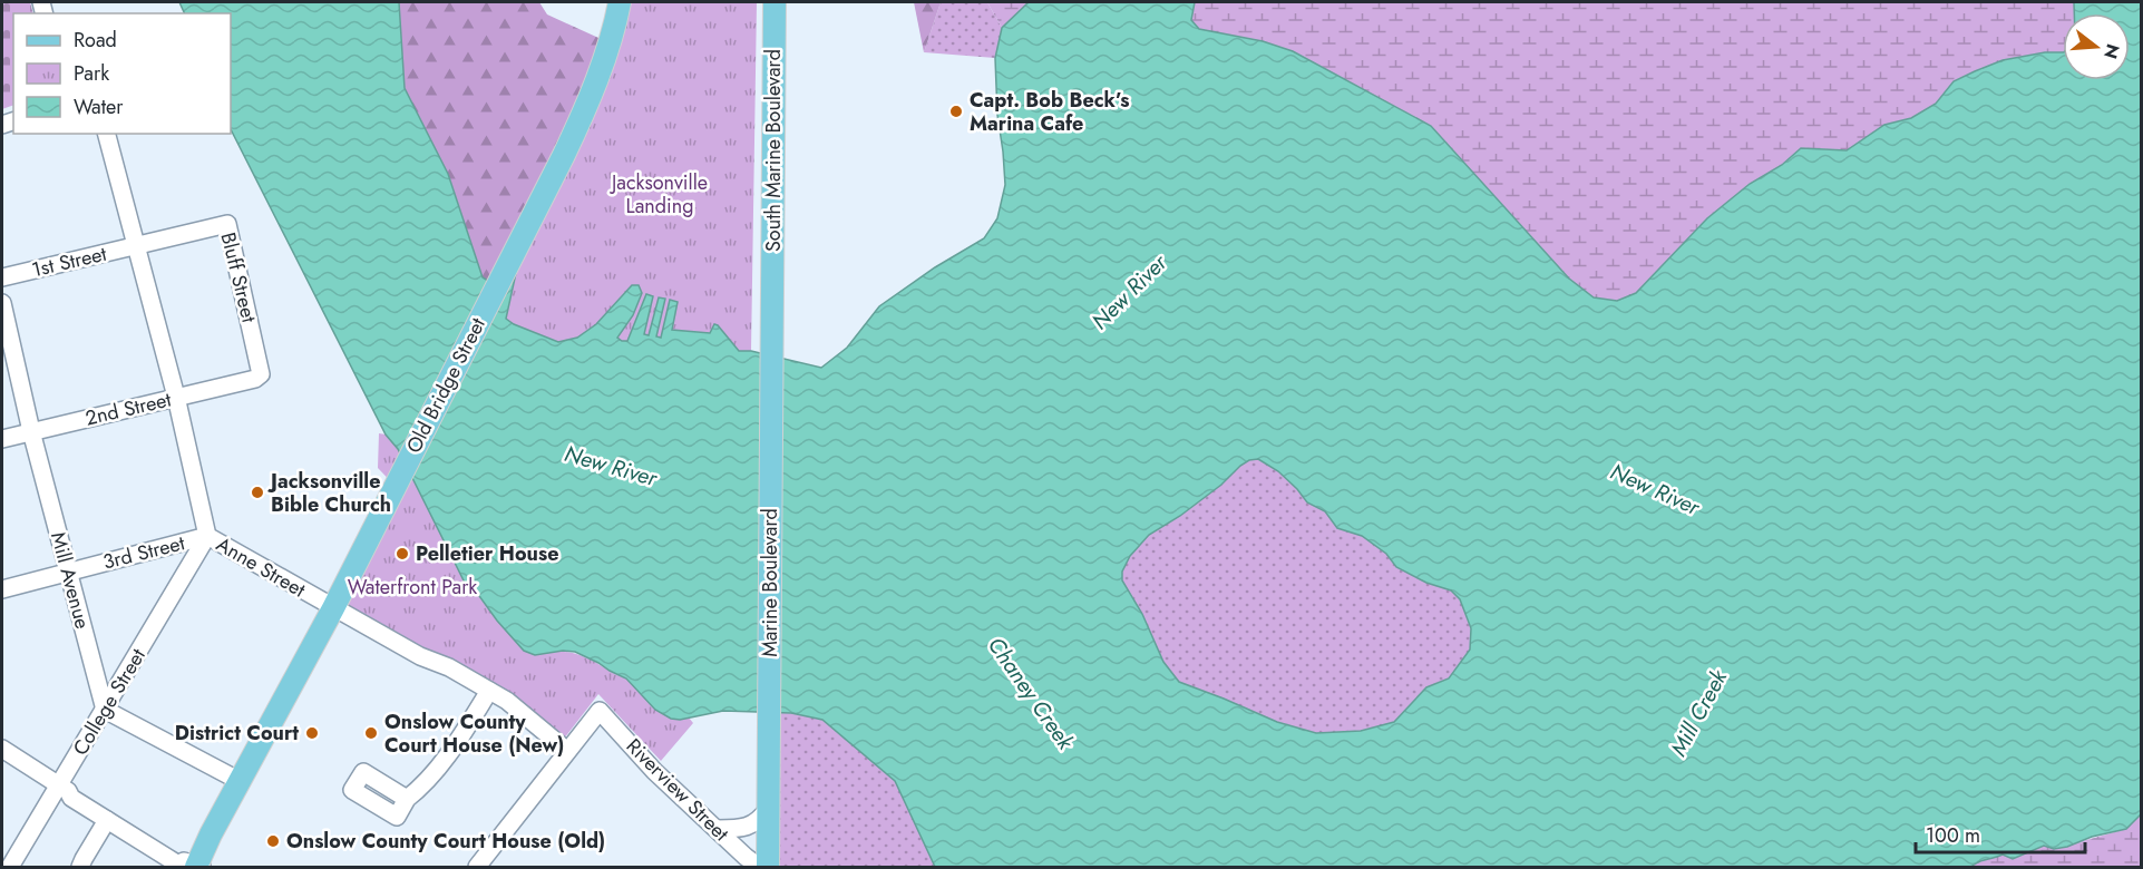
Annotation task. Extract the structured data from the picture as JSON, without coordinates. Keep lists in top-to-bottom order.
{
  "streets": {
    "main road": ["South Marine Boulevard", "Old Bridge Street", "Marine Boulevard"],
    "street": [
      "1st Street",
      "Bluff Street",
      "2nd Street",
      "3rd Street",
      "Anne Street",
      "Mill Avenue",
      "College Street",
      "Riverview Street"
    ]
  },
  "crossings": [
    ["South Marine Boulevard", "Marine Boulevard"],
    ["1st Street", "Bluff Street"],
    ["1st Street", "Anne Street"],
    ["Bluff Street", "2nd Street"],
    ["Bluff Street", "Anne Street"],
    ["Old Bridge Street", "Anne Street"],
    ["2nd Street", "Anne Street"],
    ["2nd Street", "Mill Avenue"],
    ["3rd Street", "Anne Street"],
    ["3rd Street", "Mill Avenue"],
    ["3rd Street", "College Street"],
    ["Anne Street", "College Street"],
    ["Anne Street", "Riverview Street"],
    ["Mill Avenue", "College Street"]
  ],
  "water": ["New River", "Chaney Creek", "Mill Creek"],
  "parks": ["Jacksonville Landing", "Waterfront Park"],
  "places": [
    "Capt. Bob Beck’s Marina Cafe",
    "Jacksonville Bible Church",
    "Pelletier House",
    "District Court",
    "Onslow County Court House (New)",
    "Onslow County Court House (Old)"
  ],
  "legend": ["Road", "Park", "Water"],
  "scale_bar": "100 m",
  "north": "right"
}
